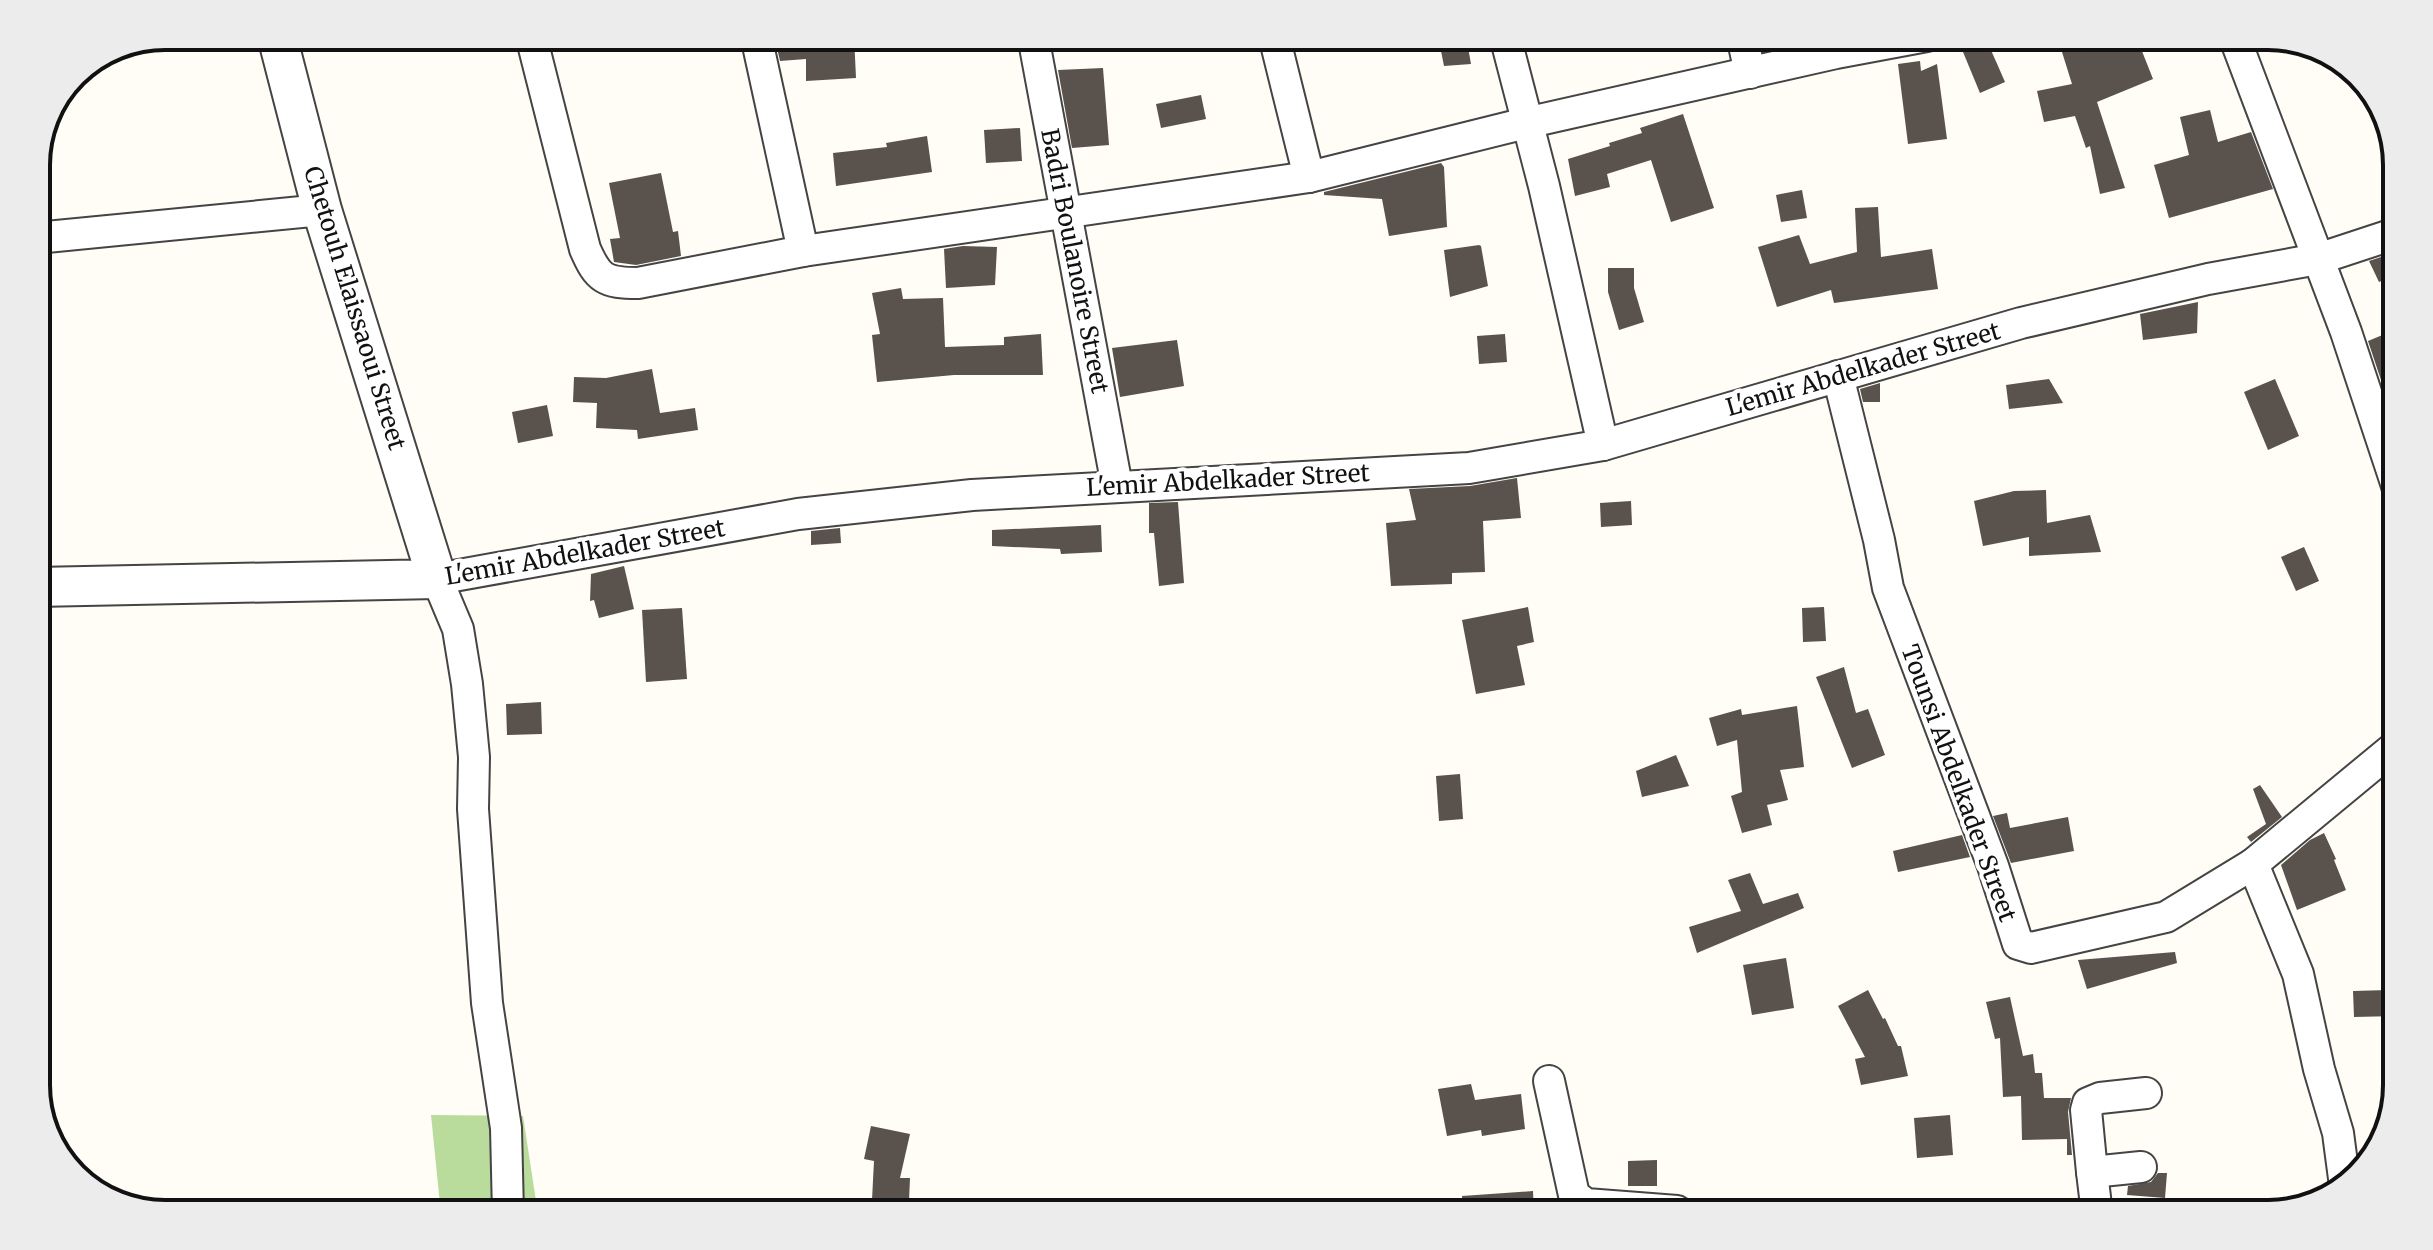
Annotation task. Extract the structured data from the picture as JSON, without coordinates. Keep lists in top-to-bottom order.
{
  "streets": {
    "street": [
      "Badri Boulanoire Street",
      "Chetouh Elaissaoui Street",
      "L'emir Abdelkader Street",
      "Tounsi Abdelkader Street"
    ]
  },
  "crossings": [
    ["Badri Boulanoire Street", "L'emir Abdelkader Street"],
    ["Chetouh Elaissaoui Street", "L'emir Abdelkader Street"],
    ["L'emir Abdelkader Street", "Tounsi Abdelkader Street"]
  ]
}
